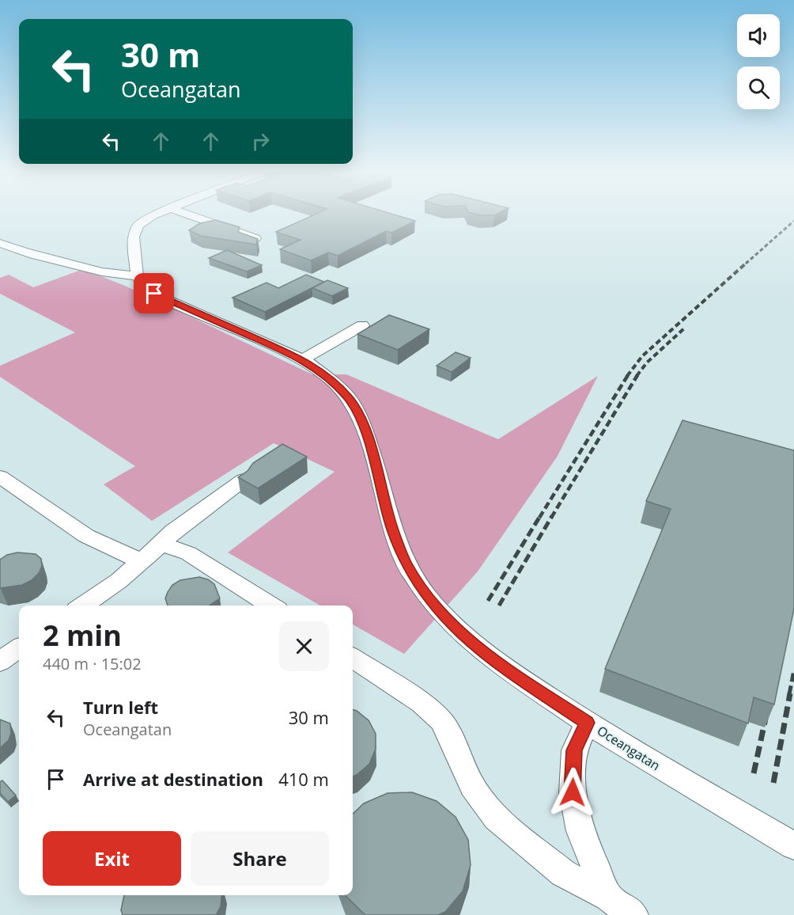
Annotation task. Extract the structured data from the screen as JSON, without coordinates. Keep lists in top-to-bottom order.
{
  "streets": {
    "street": ["Oceangatan"]
  },
  "page": {
    "turn": ["30 m", "Oceangatan"],
    "heading": ["2 min", "440 m · 15:02"],
    "list": [
      {
        "name": "Turn left",
        "note": "Oceangatan",
        "value": "30 m"
      },
      {
        "name": "Arrive at destination",
        "value": "410 m"
      }
    ],
    "buttons": ["Exit", "Share"]
  }
}
